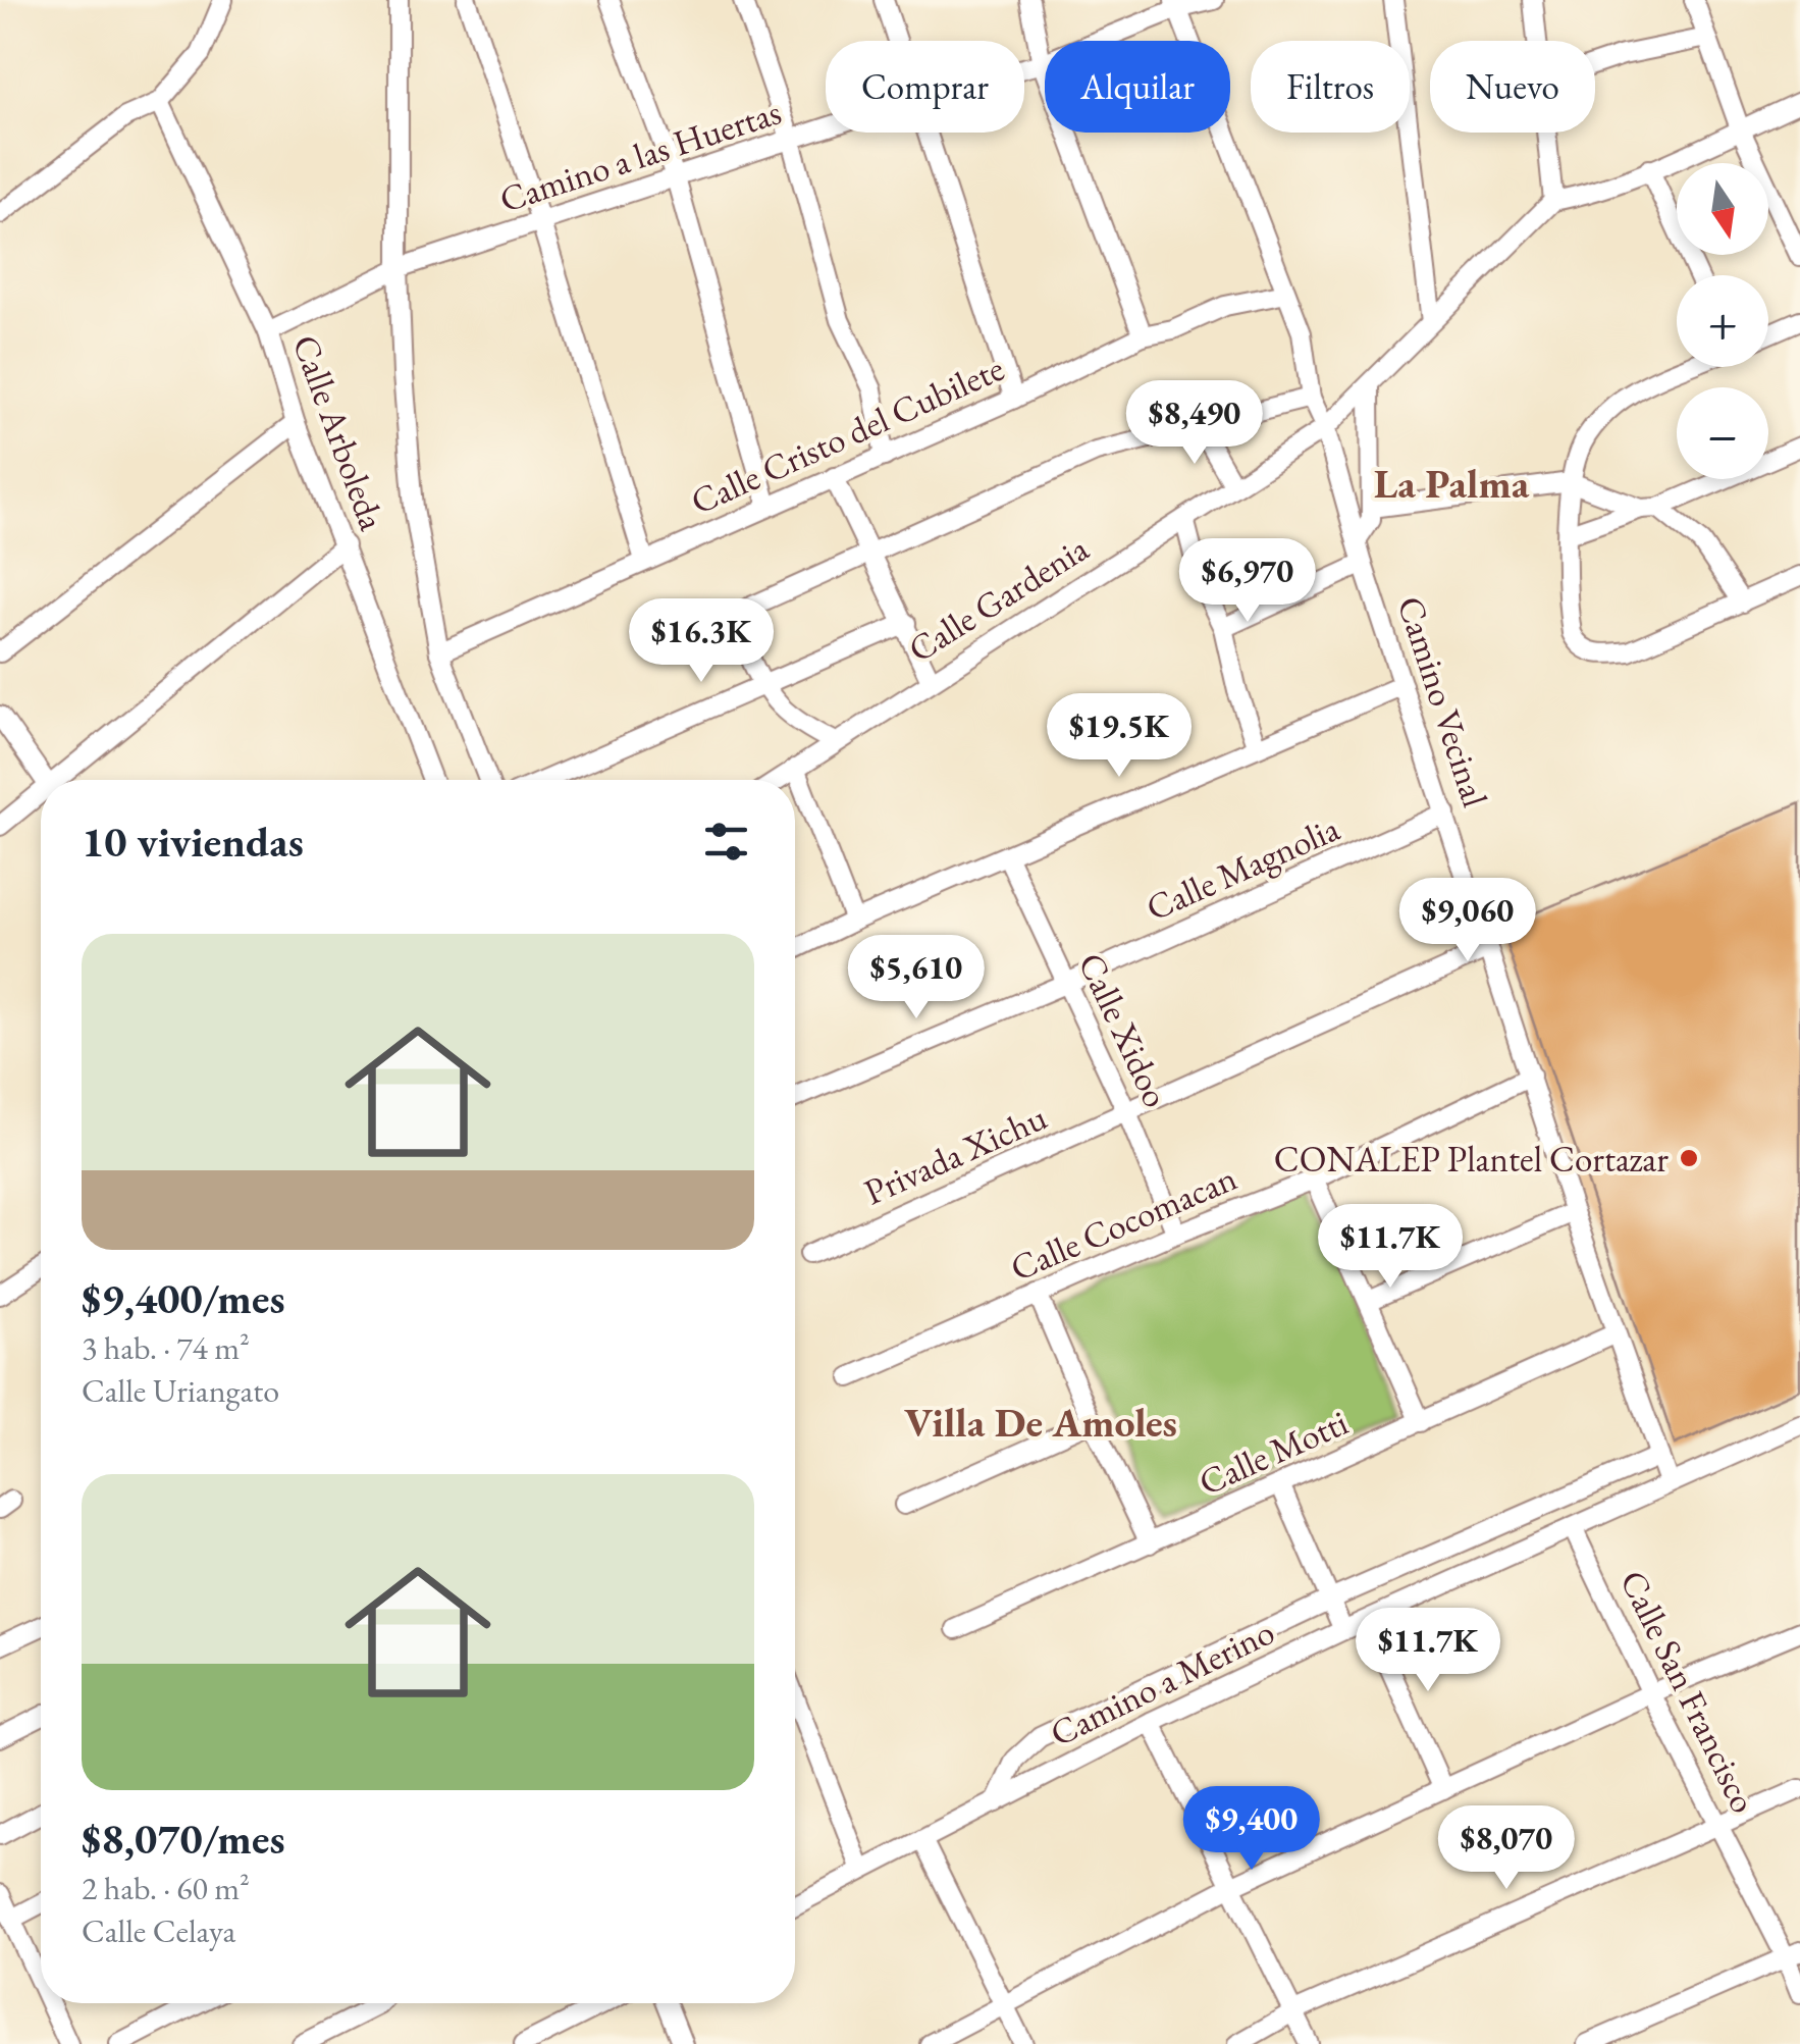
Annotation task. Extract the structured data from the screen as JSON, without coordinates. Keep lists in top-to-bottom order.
{
  "streets": {
    "street": [
      "Camino a las Huertas",
      "Calle Arboleda",
      "Calle Cristo del Cubilete",
      "Calle Gardenia",
      "Camino Vecinal",
      "Calle Magnolia",
      "Calle Xidoo",
      "Privada Xichu",
      "Calle Cocomacan",
      "Calle Motti",
      "Camino a Merino",
      "Calle San Francisco"
    ]
  },
  "crossings": [
    ["Camino a las Huertas", "Calle Arboleda"],
    ["Camino a las Huertas", "Camino Vecinal"],
    ["Calle Cristo del Cubilete", "Camino Vecinal"],
    ["Calle Gardenia", "Camino Vecinal"],
    ["Camino Vecinal", "Calle Magnolia"],
    ["Camino Vecinal", "Privada Xichu"],
    ["Camino Vecinal", "Calle Cocomacan"],
    ["Camino Vecinal", "Calle Motti"],
    ["Camino Vecinal", "Camino a Merino"],
    ["Calle Magnolia", "Calle Xidoo"],
    ["Calle Xidoo", "Privada Xichu"],
    ["Calle Xidoo", "Calle Cocomacan"],
    ["Camino a Merino", "Calle San Francisco"]
  ],
  "districts": ["La Palma", "Villa De Amoles"],
  "places": ["CONALEP Plantel Cortazar"],
  "north": "bottom",
  "page": {
    "chip": [
      "Comprar",
      "Alquilar",
      "Filtros",
      "Nuevo"
    ],
    "map_buttons": ["+", "−"],
    "price": [
      "$8,490",
      "$6,970",
      "$16.3K",
      "$19.5K",
      "$9,060",
      "$5,610",
      "$11.7K",
      "$11.7K",
      "$9,400",
      "$8,070"
    ],
    "heading": "10 viviendas",
    "list": [
      {
        "name": "$9,400/mes",
        "note": "3 hab. · 74 m² · Calle Uriangato"
      },
      {
        "name": "$8,070/mes",
        "note": "2 hab. · 60 m² · Calle Celaya"
      }
    ]
  }
}
